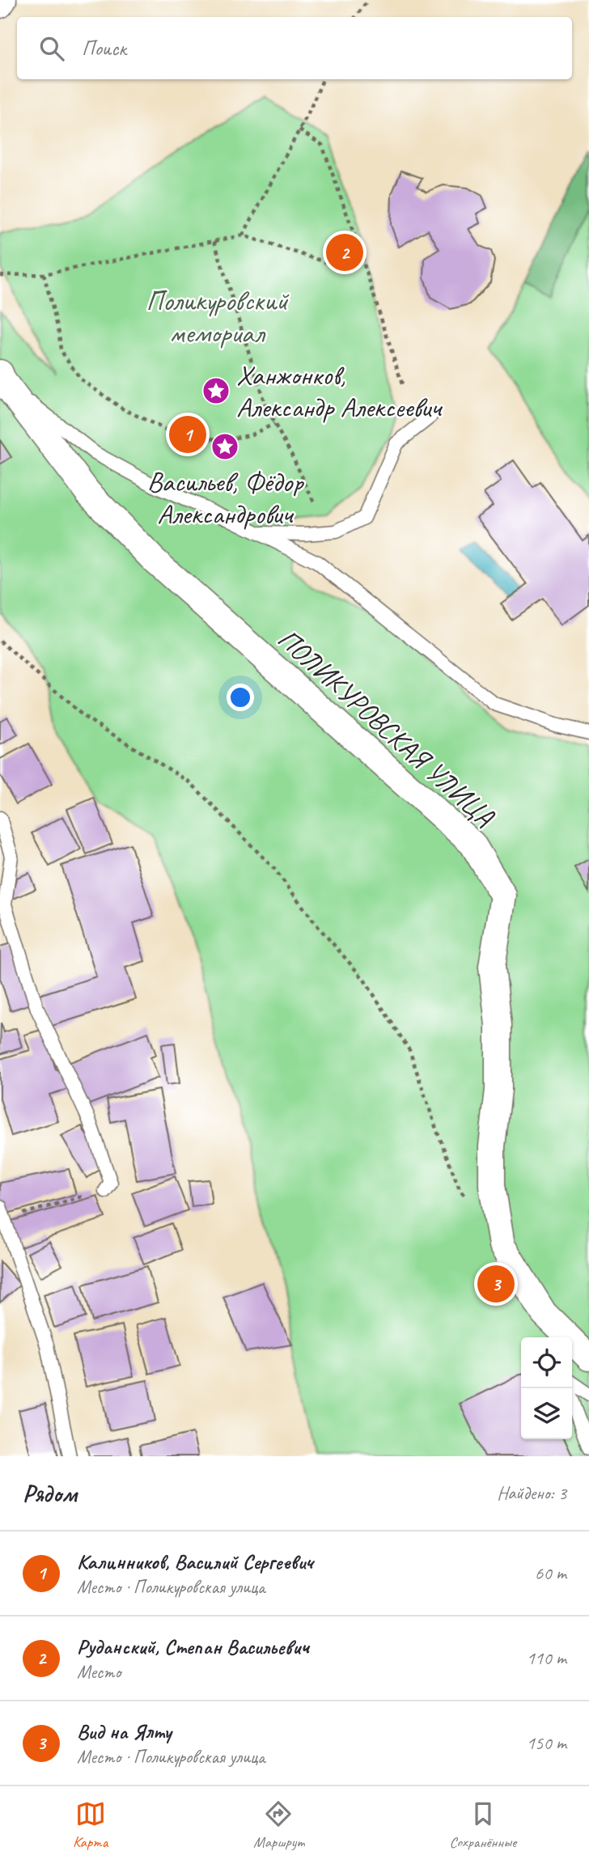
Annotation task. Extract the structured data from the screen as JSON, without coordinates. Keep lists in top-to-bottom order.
{
  "streets": {
    "street": ["ПОЛИКУРОВСКАЯ УЛИЦА"]
  },
  "parks": ["Поликуровский мемориал"],
  "places": {
    "place": ["Ханжонков, Александр Алексеевич", "Васильев, Фёдор Александрович"]
  },
  "page": {
    "search": "Поиск",
    "pins": ["2", "1", "3"],
    "heading": ["Рядом", "Найдено: 3"],
    "list": [
      {
        "mark": "1",
        "name": "Калинников, Василий Сергеевич",
        "note": "Место · Поликуровская улица",
        "value": "60 m"
      },
      {
        "mark": "2",
        "name": "Руданский, Степан Васильевич",
        "note": "Место",
        "value": "110 m"
      },
      {
        "mark": "3",
        "name": "Вид на Ялту",
        "note": "Место · Поликуровская улица",
        "value": "150 m"
      }
    ],
    "nav": ["Карта", "Маршрут", "Сохранённые"]
  }
}
